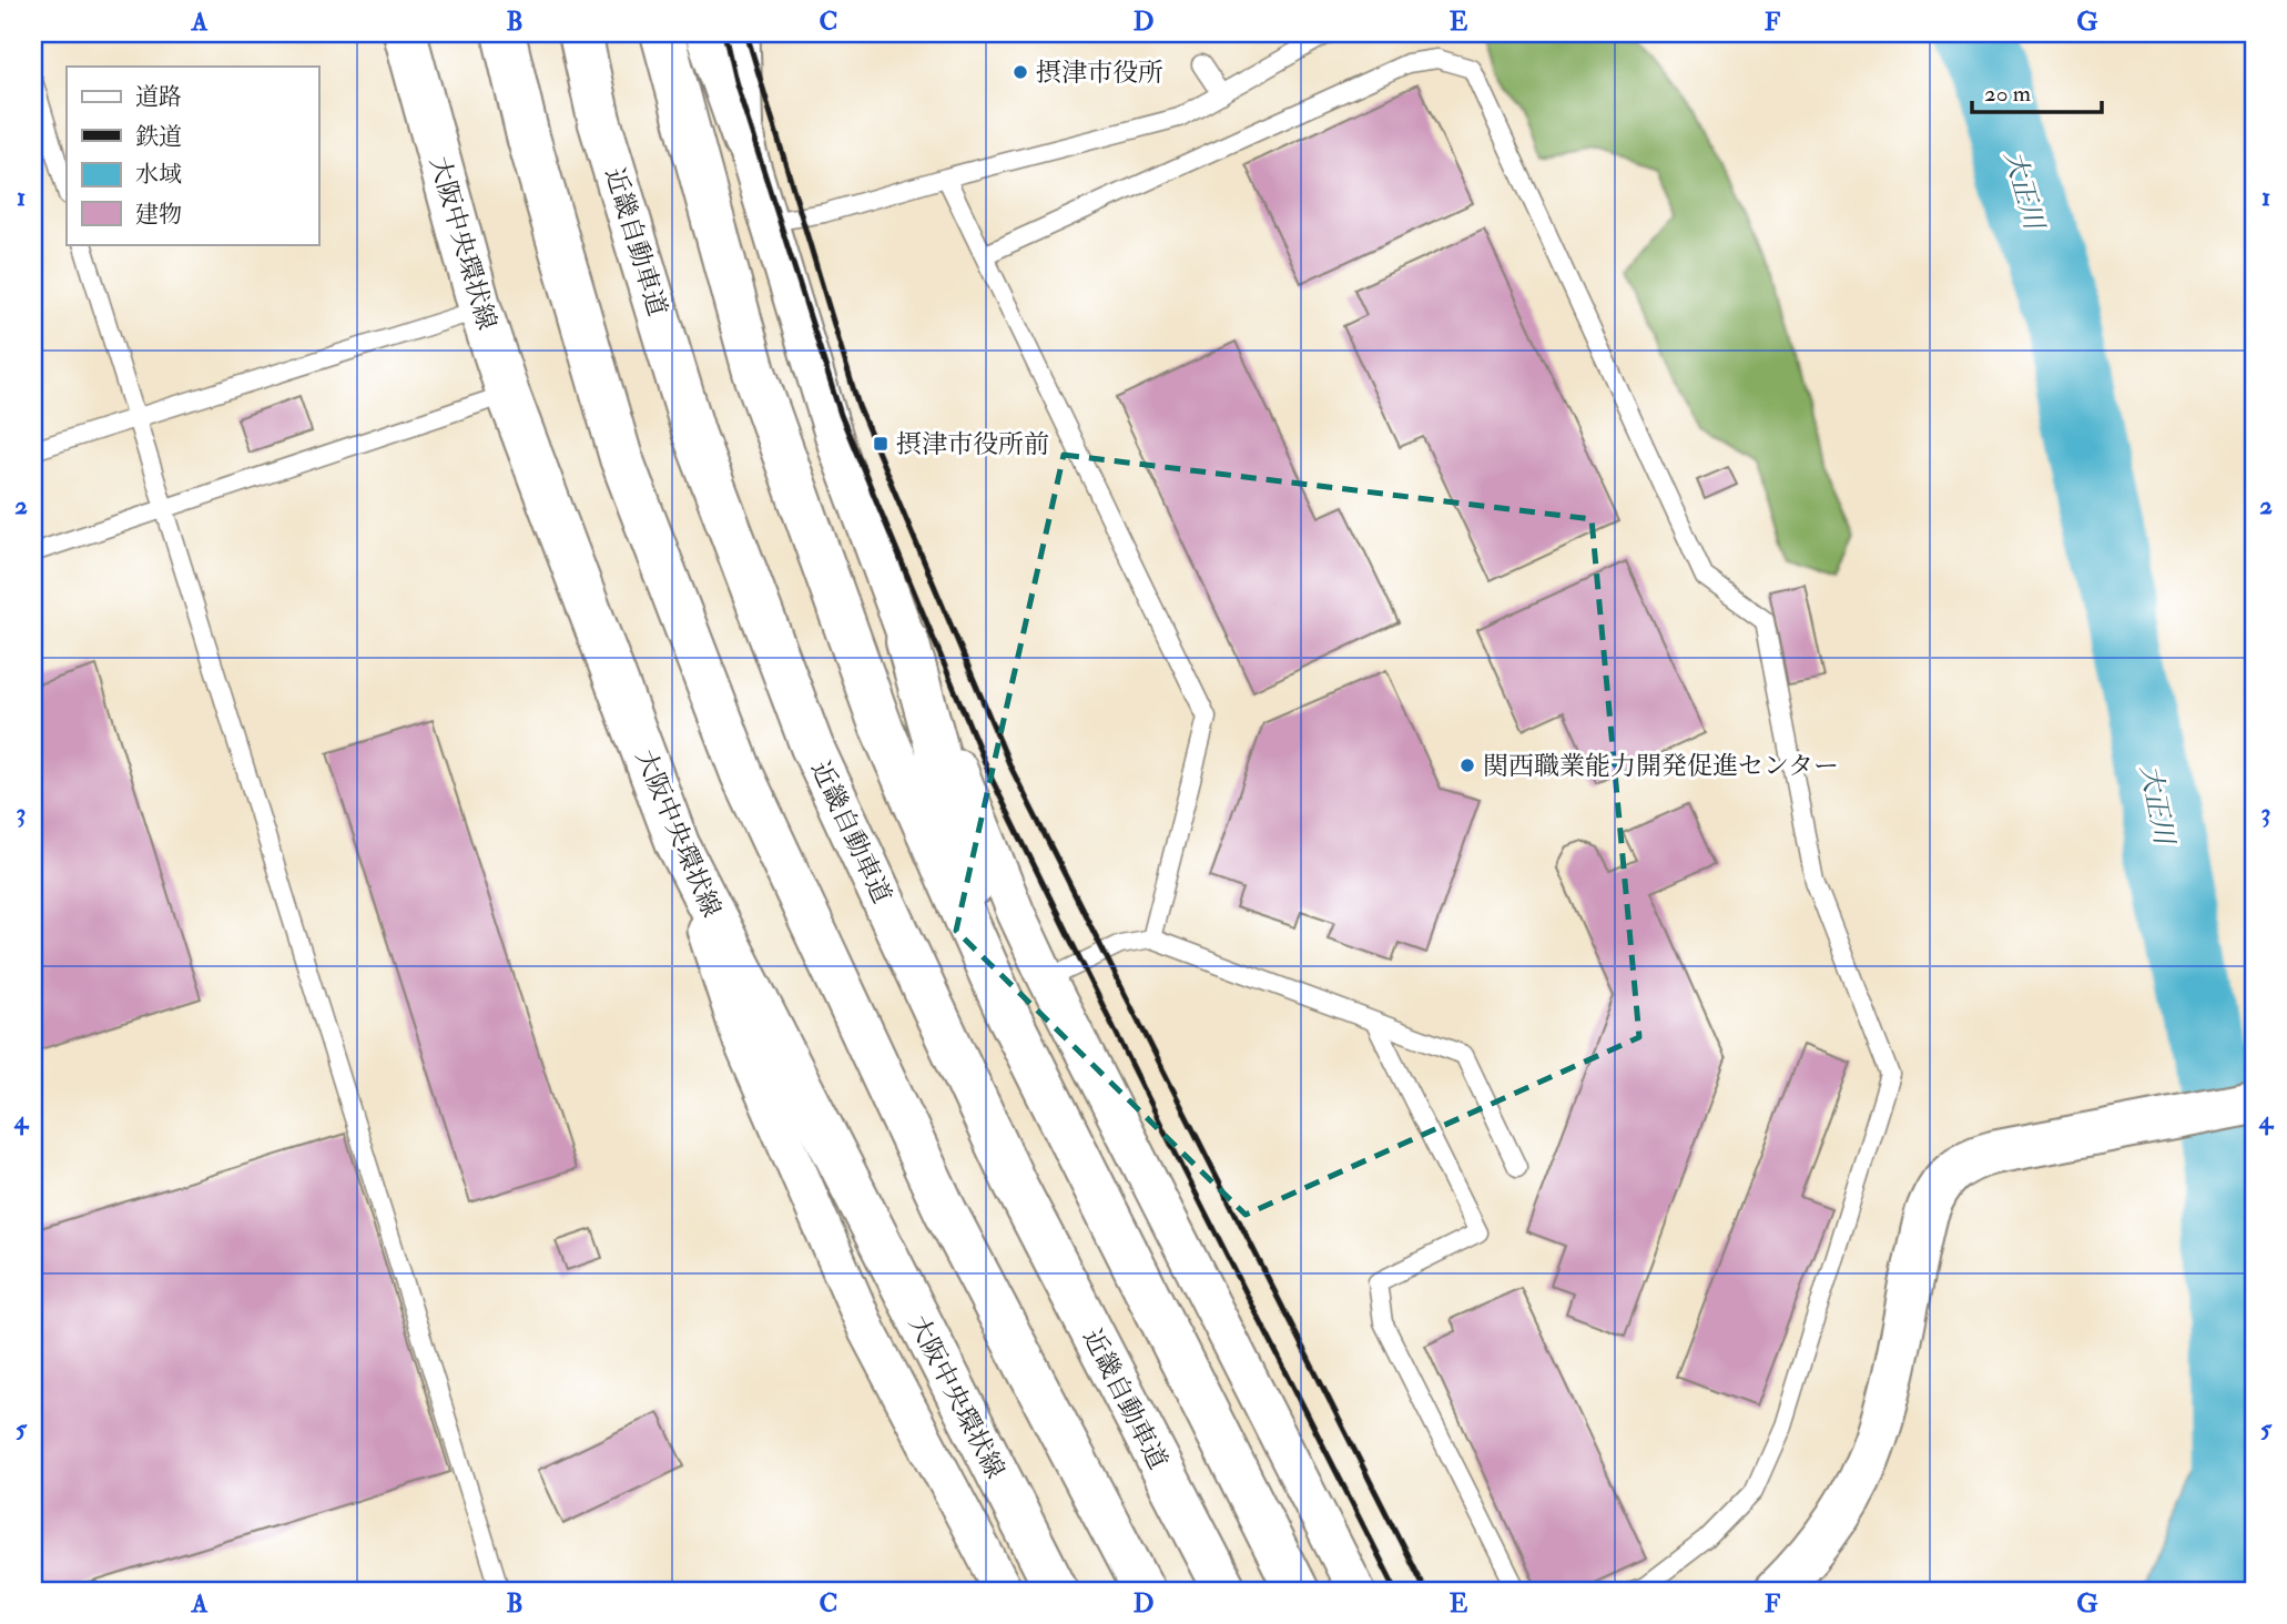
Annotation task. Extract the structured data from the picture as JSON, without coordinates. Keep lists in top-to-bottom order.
{
  "streets": {
    "main road": ["近畿自動車道", "大阪中央環状線"]
  },
  "water": ["大正川"],
  "places": {
    "other": ["摂津市役所", "関西職業能力開発促進センター"],
    "transit": ["摂津市役所前"]
  },
  "legend": [
    "道路",
    "鉄道",
    "水域",
    "建物"
  ],
  "scale_bar": "20 m",
  "grid": {
    "columns": [
      "A",
      "B",
      "C",
      "D",
      "E",
      "F",
      "G"
    ],
    "rows": [
      "1",
      "2",
      "3",
      "4",
      "5"
    ]
  }
}
